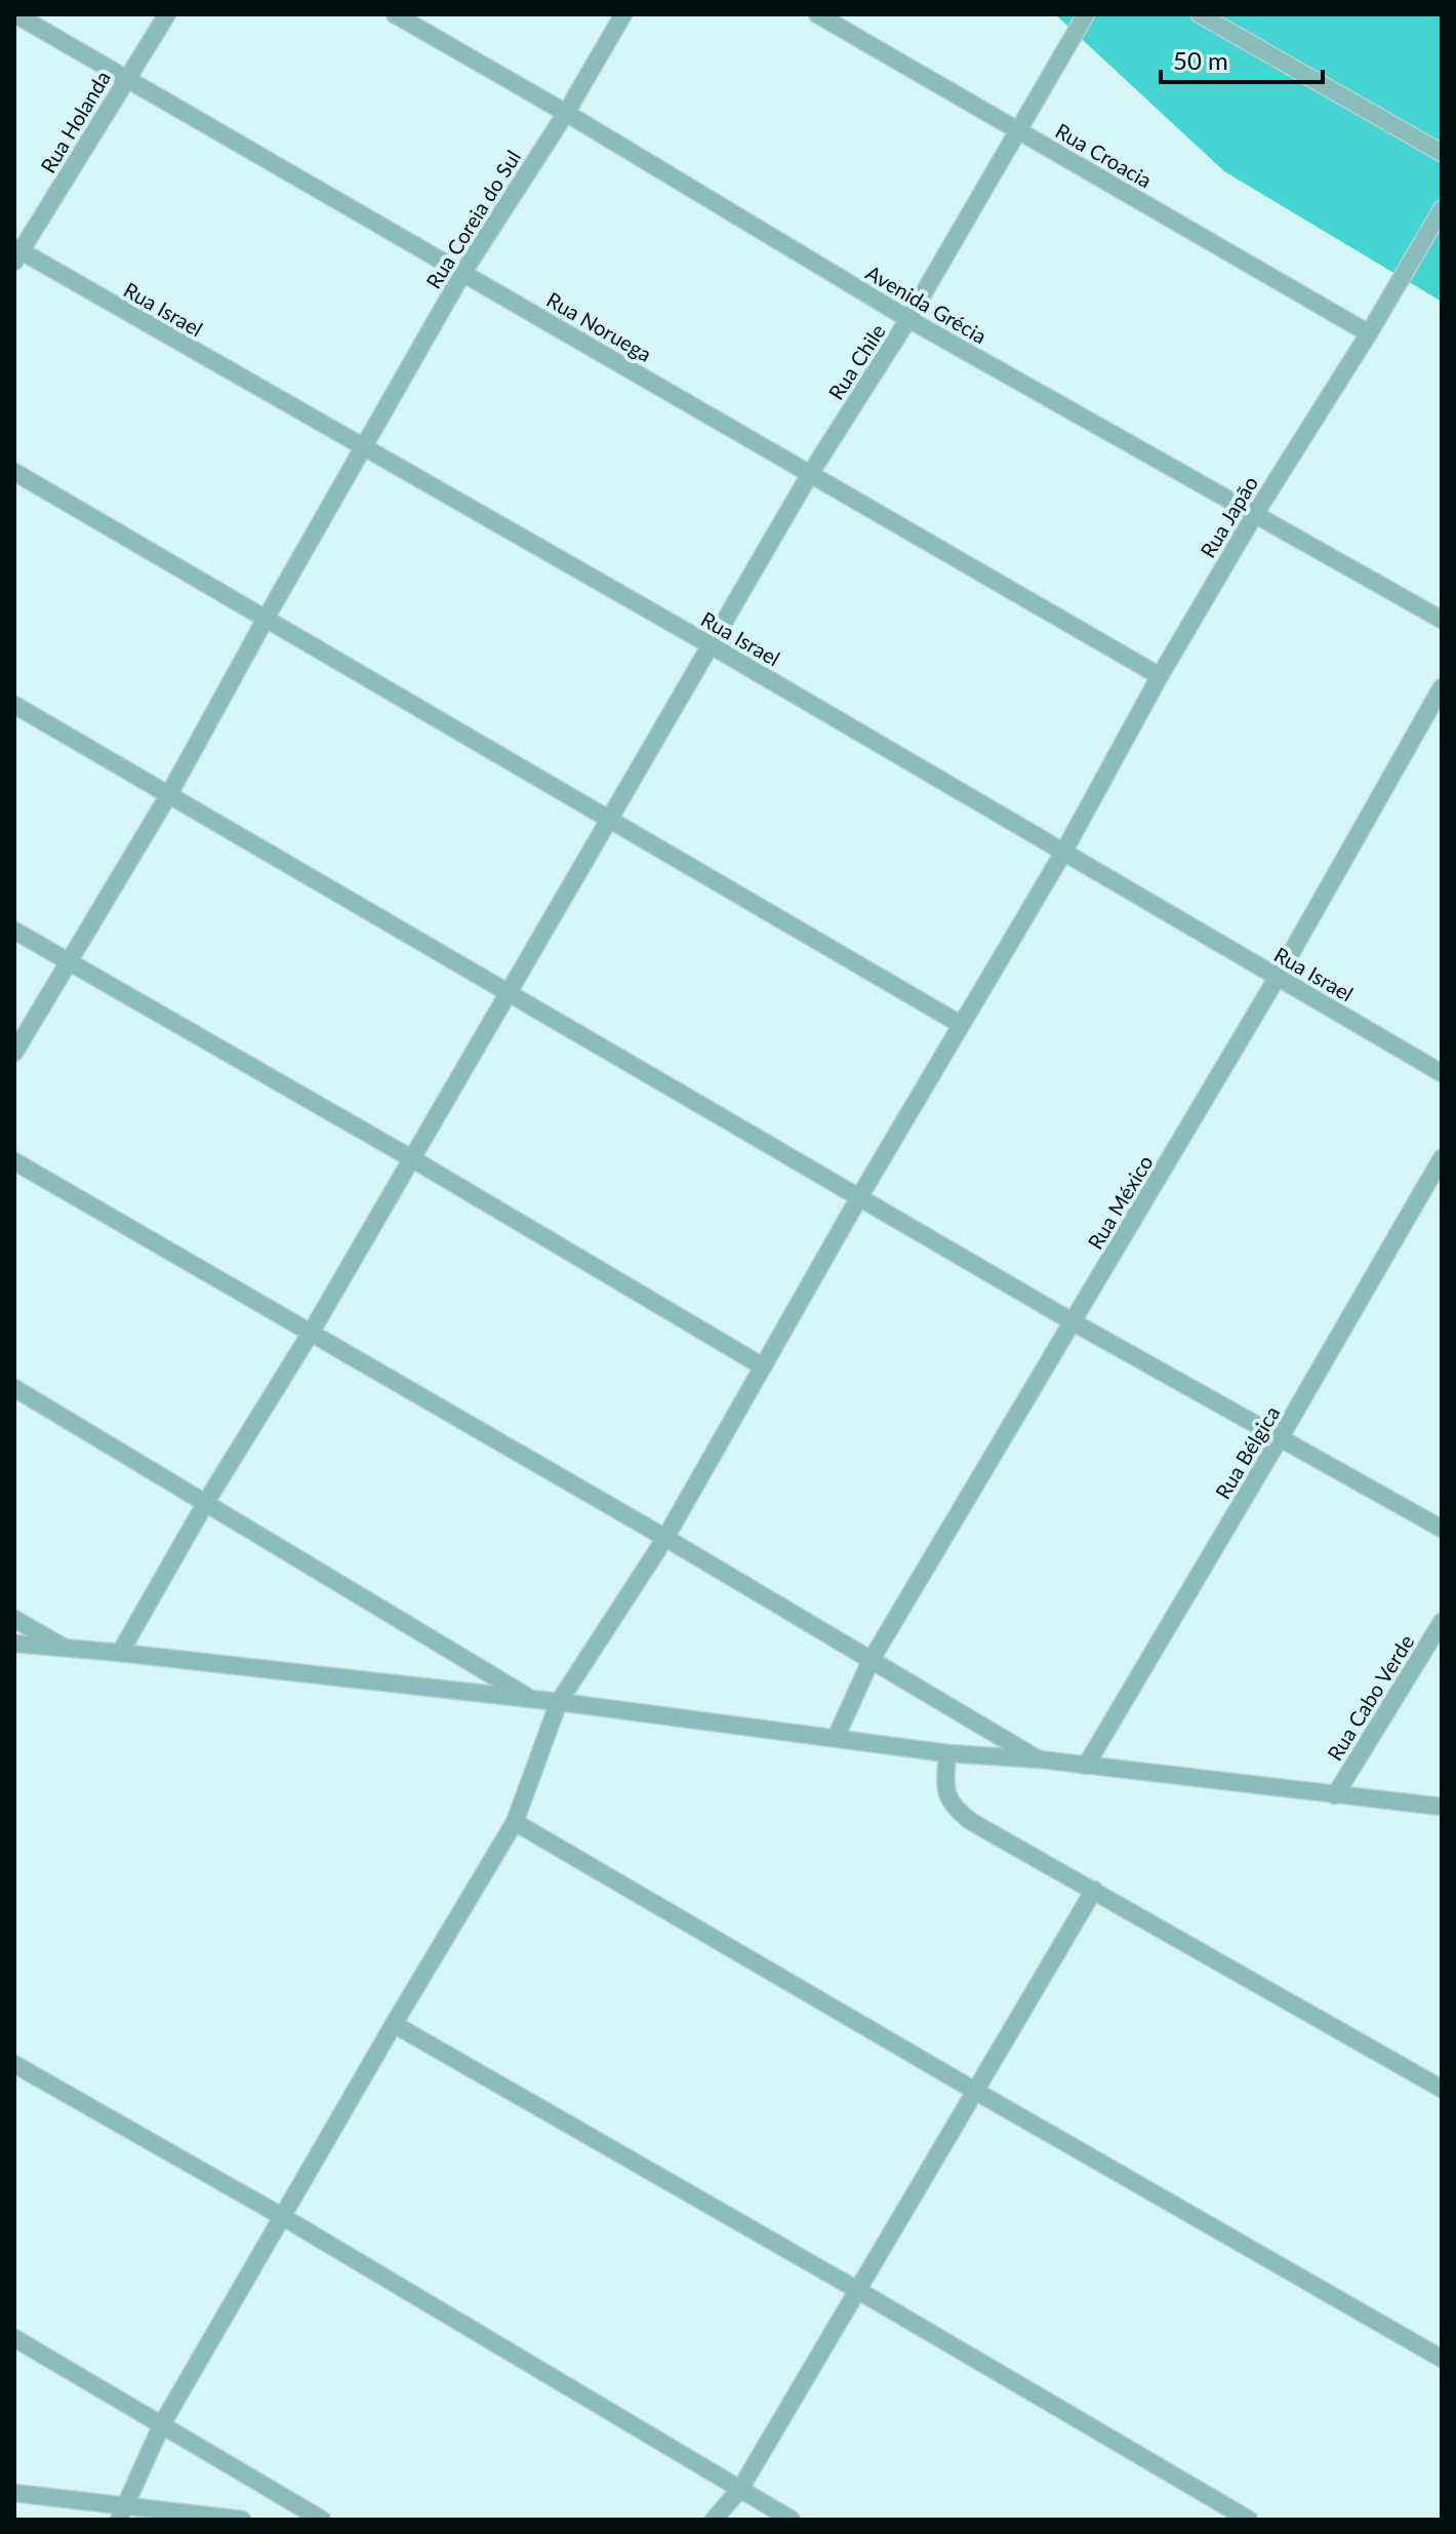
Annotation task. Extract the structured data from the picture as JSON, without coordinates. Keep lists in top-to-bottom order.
{
  "streets": {
    "street": [
      "Rua Holanda",
      "Rua Croacia",
      "Rua Coreia do Sul",
      "Avenida Grécia",
      "Rua Israel",
      "Rua Noruega",
      "Rua Chile",
      "Rua Japão",
      "Rua México",
      "Rua Bélgica",
      "Rua Cabo Verde"
    ]
  },
  "crossings": [
    ["Rua Holanda", "Rua Israel"],
    ["Rua Holanda", "Rua Noruega"],
    ["Rua Croacia", "Rua Chile"],
    ["Rua Croacia", "Rua Japão"],
    ["Rua Coreia do Sul", "Avenida Grécia"],
    ["Rua Coreia do Sul", "Rua Israel"],
    ["Rua Coreia do Sul", "Rua Noruega"],
    ["Avenida Grécia", "Rua Chile"],
    ["Avenida Grécia", "Rua Japão"],
    ["Rua Israel", "Rua Chile"],
    ["Rua Israel", "Rua Japão"],
    ["Rua Israel", "Rua México"],
    ["Rua Noruega", "Rua Chile"],
    ["Rua Noruega", "Rua Japão"]
  ],
  "scale_bar": "50 m"
}
